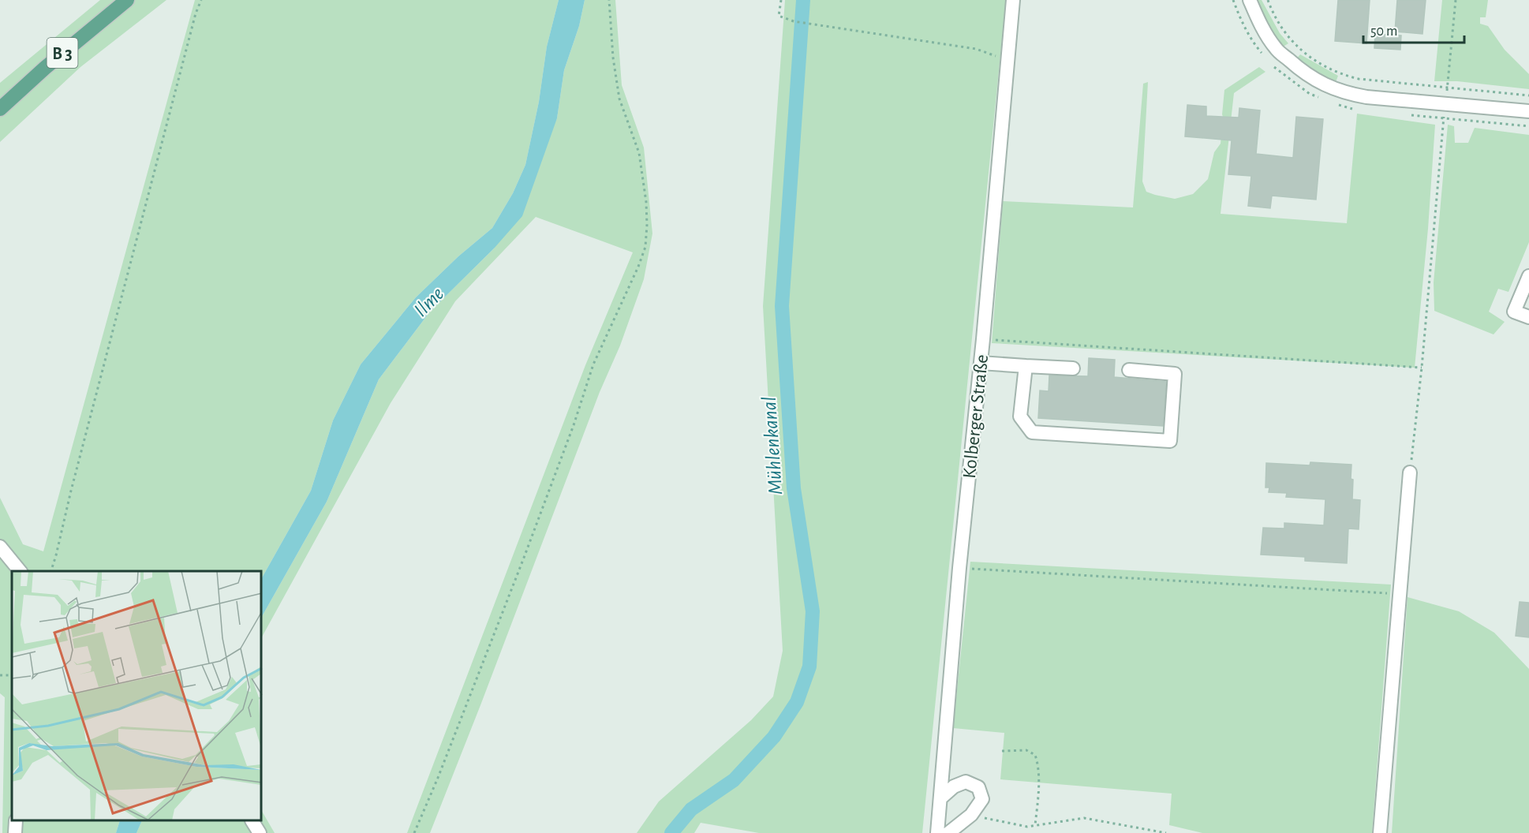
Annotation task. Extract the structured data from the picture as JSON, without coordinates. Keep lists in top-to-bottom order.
{
  "streets": {
    "main road": ["B 3"],
    "street": ["Kolberger Straße"]
  },
  "water": ["Ilme", "Mühlenkanal"],
  "scale_bar": "50 m"
}
